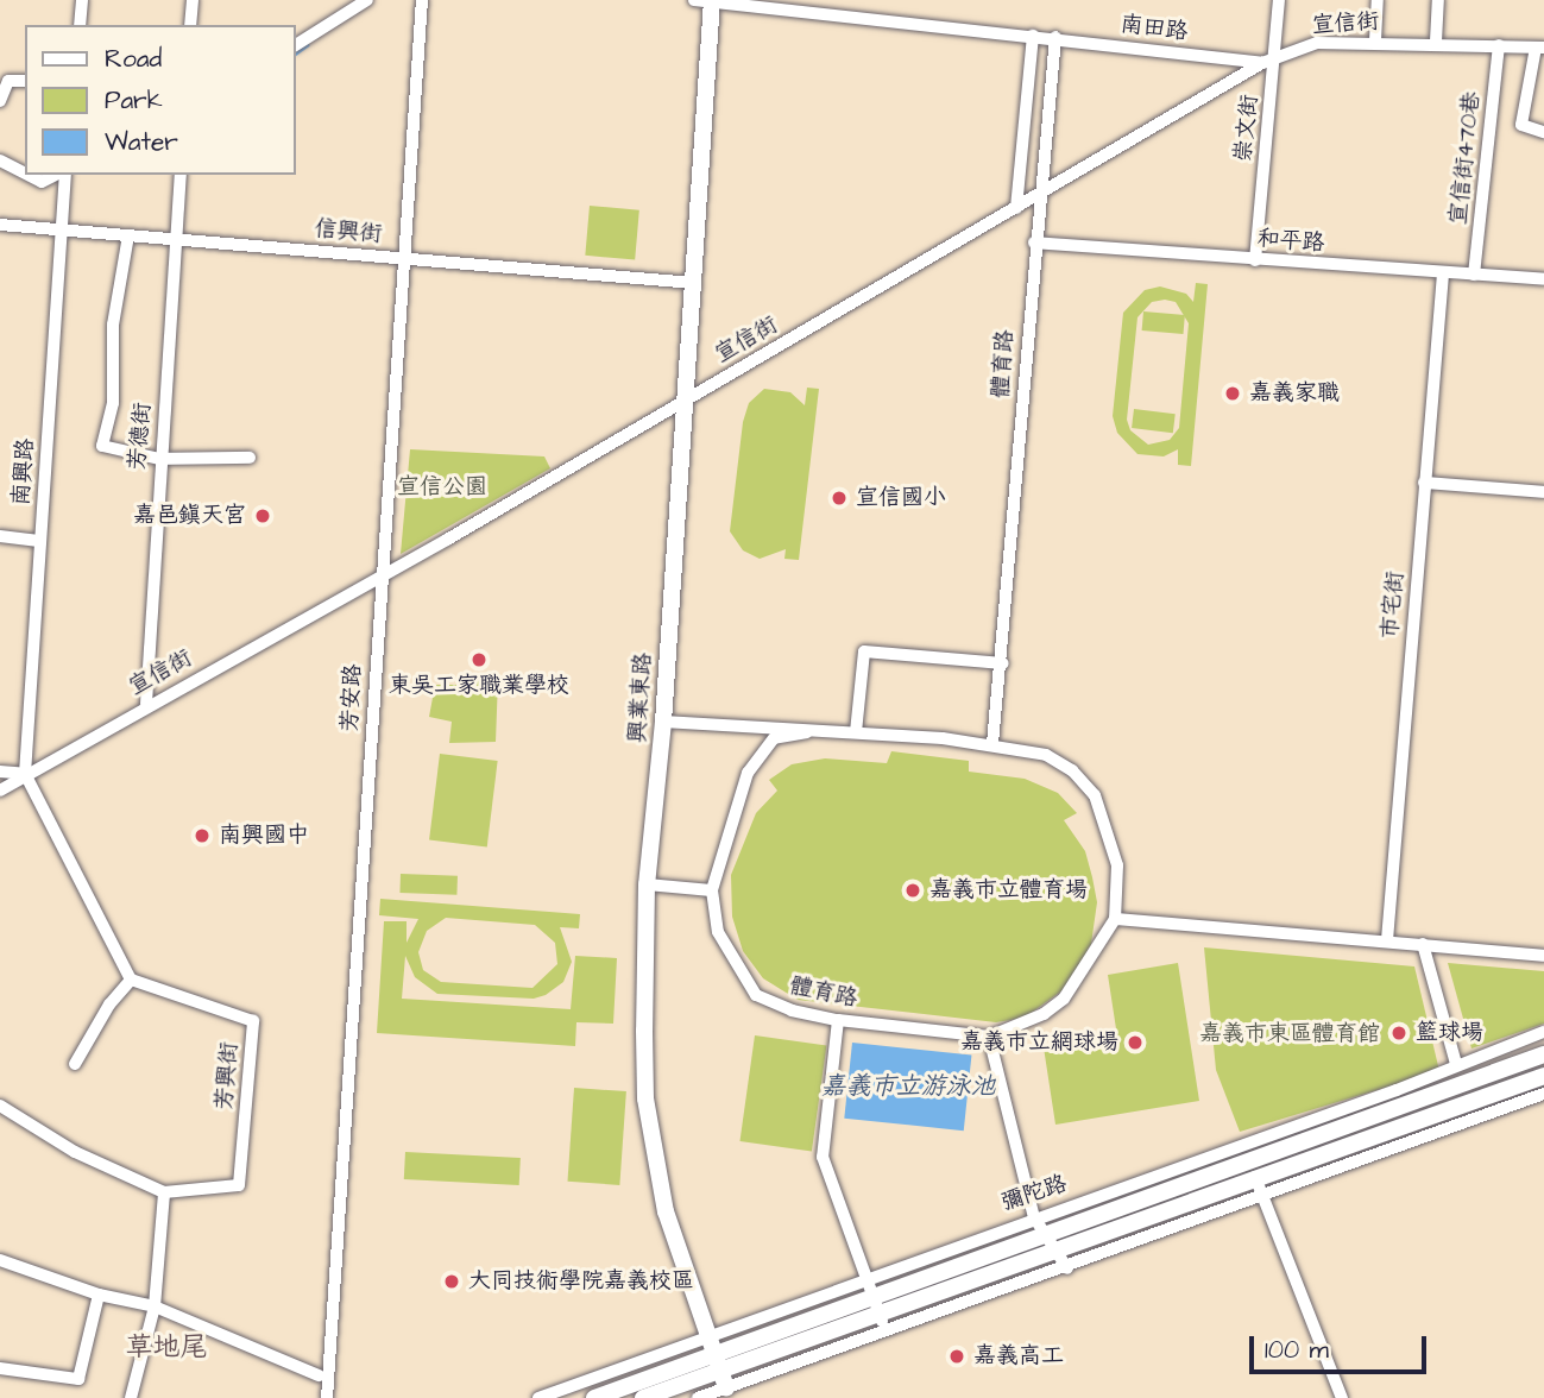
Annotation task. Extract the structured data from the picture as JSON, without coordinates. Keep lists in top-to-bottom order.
{
  "streets": {
    "street": [
      "宣信街",
      "南田路",
      "崇文街",
      "宣信街470巷",
      "信興街",
      "和平路",
      "體育路",
      "芳德街",
      "南興路",
      "市宅街",
      "芳安路",
      "興業東路",
      "芳興街",
      "彌陀路"
    ]
  },
  "crossings": [
    ["宣信街", "南田路"],
    ["宣信街", "崇文街"],
    ["宣信街", "宣信街470巷"],
    ["宣信街", "體育路"],
    ["宣信街", "芳德街"],
    ["宣信街", "南興路"],
    ["宣信街", "芳安路"],
    ["宣信街", "興業東路"],
    ["南田路", "崇文街"],
    ["南田路", "體育路"],
    ["南田路", "興業東路"],
    ["崇文街", "和平路"],
    ["宣信街470巷", "和平路"],
    ["信興街", "芳德街"],
    ["信興街", "南興路"],
    ["信興街", "芳安路"],
    ["信興街", "興業東路"],
    ["和平路", "體育路"],
    ["和平路", "市宅街"],
    ["體育路", "興業東路"],
    ["興業東路", "彌陀路"]
  ],
  "districts": ["草地尾"],
  "water": ["嘉義市立游泳池"],
  "parks": ["宣信公園", "嘉義市東區體育館"],
  "places": [
    "嘉義家職",
    "宣信國小",
    "嘉邑鎮天宮",
    "東吳工家職業學校",
    "南興國中",
    "嘉義市立體育場",
    "籃球場",
    "嘉義市立網球場",
    "大同技術學院嘉義校區",
    "嘉義高工"
  ],
  "legend": ["Road", "Park", "Water"],
  "scale_bar": "100 m"
}
